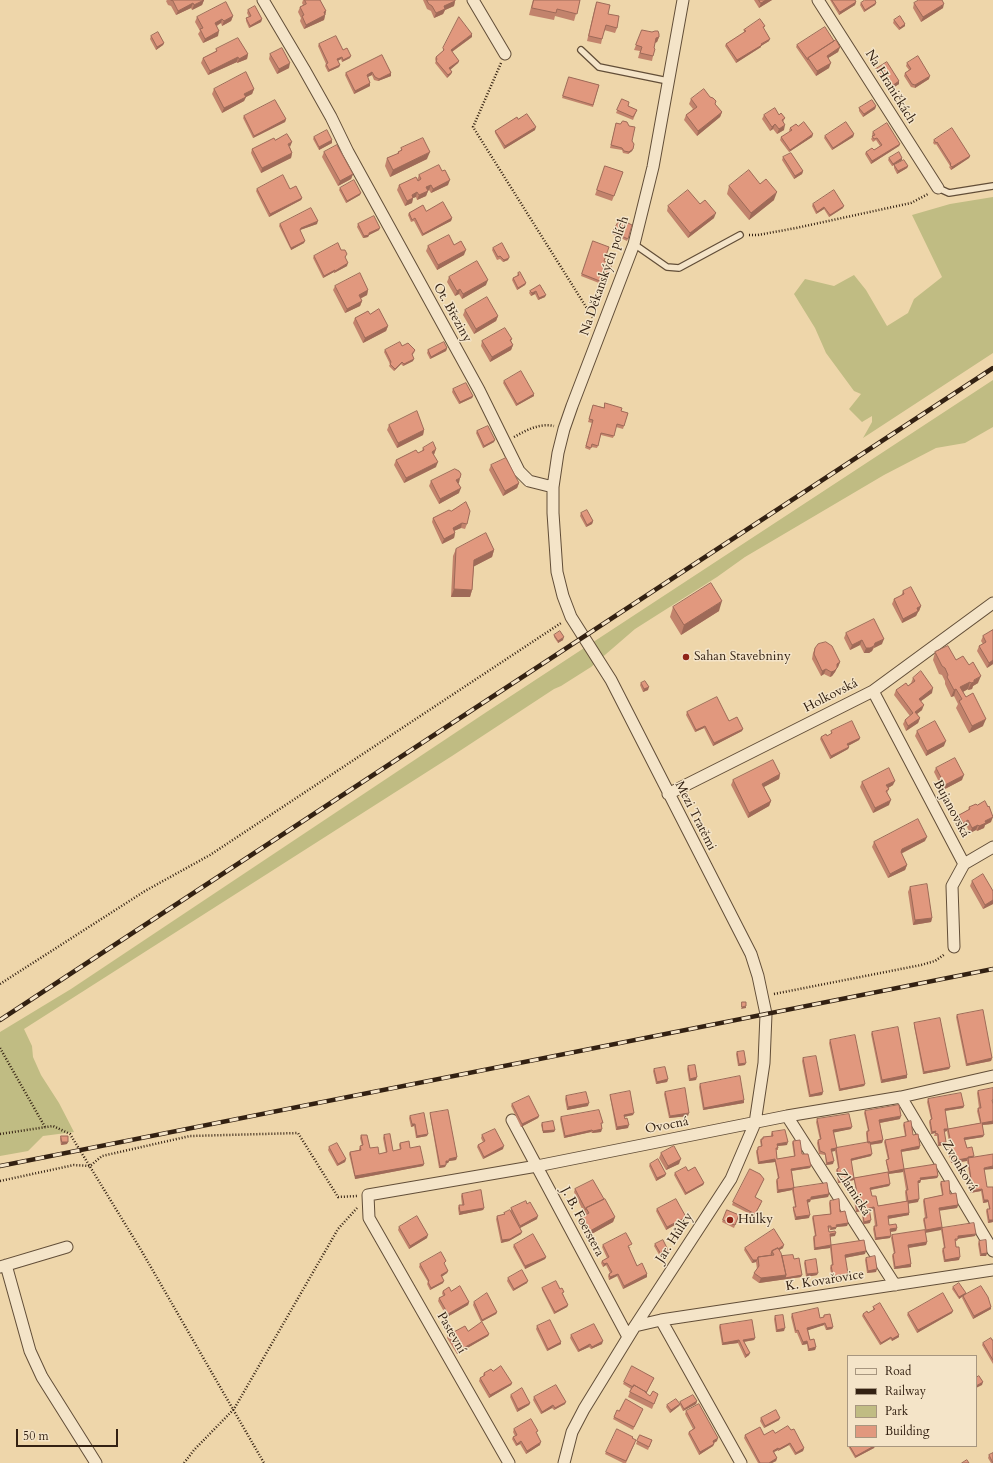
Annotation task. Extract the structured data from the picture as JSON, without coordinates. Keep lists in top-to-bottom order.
{
  "streets": {
    "street": [
      "Na Hraničkách",
      "Na Děkanských polích",
      "Ot. Březiny",
      "Holkovská",
      "Bujanovská",
      "Mezi Tratěmi",
      "Ovocná",
      "Zvonková",
      "Zlatnická",
      "J. B. Foerstera",
      "Jar. Hůlky",
      "K. Kovařovice",
      "Pastevní"
    ]
  },
  "crossings": [
    ["Na Děkanských polích", "Ot. Březiny"],
    ["Holkovská", "Bujanovská"],
    ["Holkovská", "Mezi Tratěmi"],
    ["Mezi Tratěmi", "Jar. Hůlky"],
    ["Ovocná", "Zvonková"],
    ["Ovocná", "Zlatnická"],
    ["Ovocná", "J. B. Foerstera"],
    ["Ovocná", "Jar. Hůlky"],
    ["Ovocná", "Pastevní"],
    ["Zlatnická", "K. Kovařovice"],
    ["J. B. Foerstera", "Jar. Hůlky"],
    ["Jar. Hůlky", "K. Kovařovice"]
  ],
  "places": ["Sahan Stavebniny", "Hůlky"],
  "legend": [
    "Road",
    "Railway",
    "Park",
    "Building"
  ],
  "scale_bar": "50 m"
}
